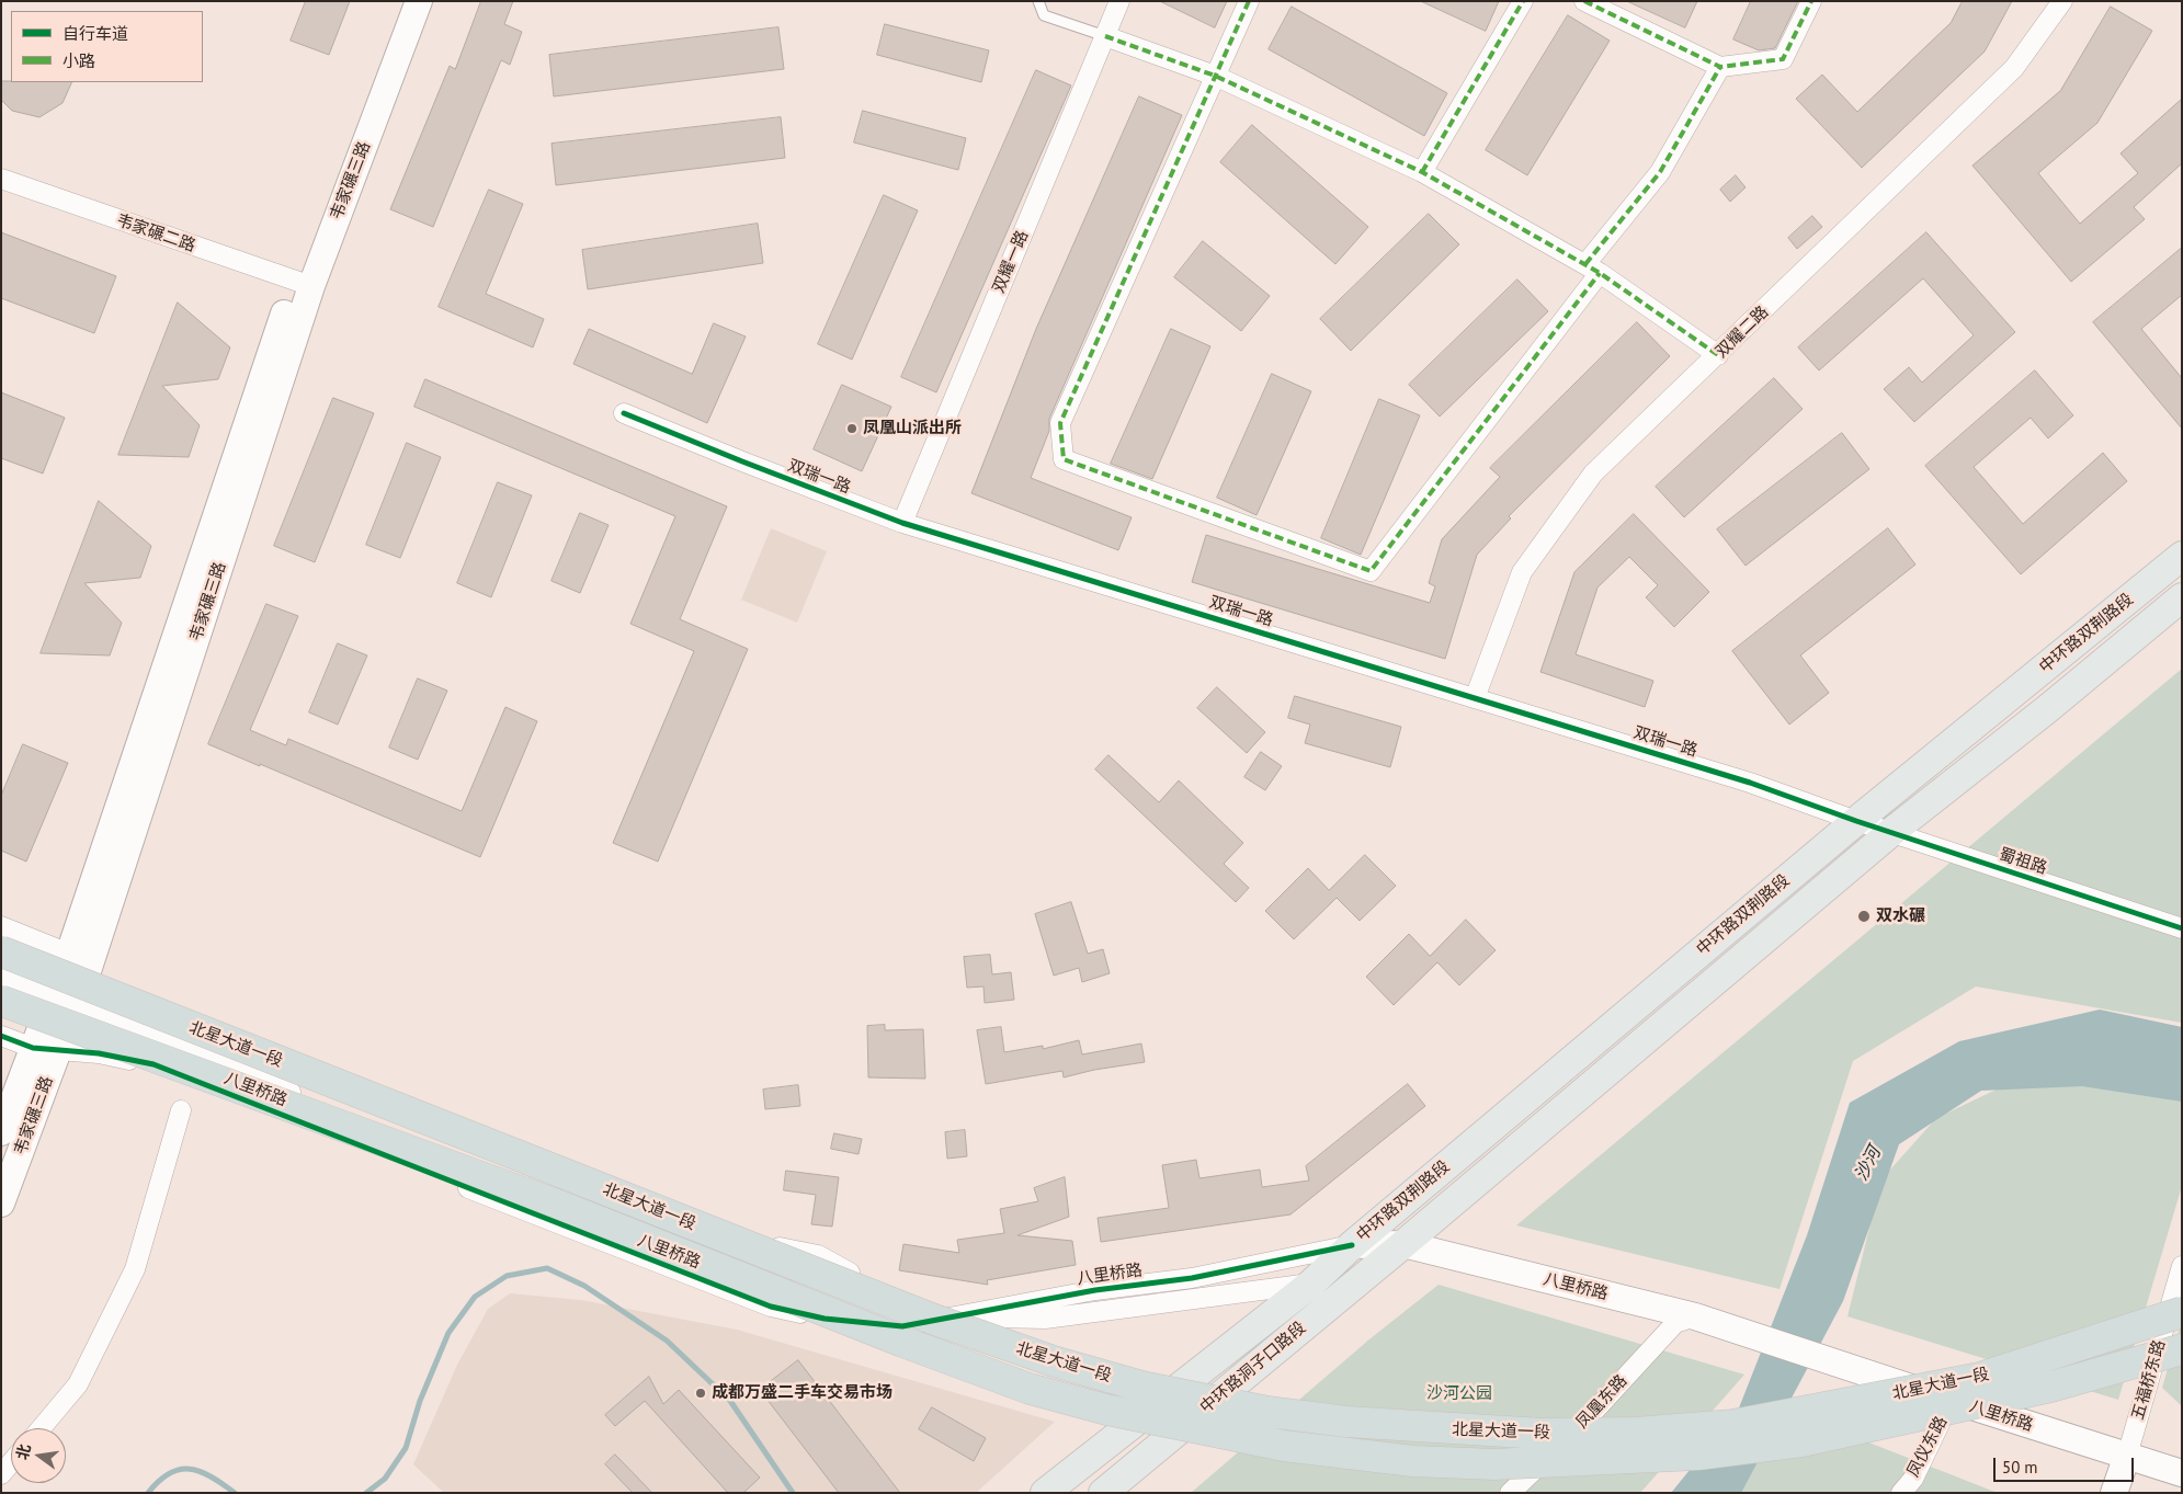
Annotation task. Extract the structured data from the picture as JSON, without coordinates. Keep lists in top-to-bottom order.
{
  "streets": {
    "highway": ["北星大道一段"],
    "main road": [
      "韦家碾三路",
      "中环路双荆路段",
      "八里桥路",
      "中环路洞子口路段",
      "五福桥东路"
    ],
    "street": [
      "韦家碾二路",
      "双耀一路",
      "双耀二路",
      "双瑞一路",
      "蜀祖路",
      "凤凰东路",
      "凤仪东路"
    ]
  },
  "crossings": [
    ["韦家碾三路", "韦家碾二路"],
    ["韦家碾三路", "八里桥路"],
    ["双耀一路", "双瑞一路"],
    ["双耀二路", "双瑞一路"],
    ["双瑞一路", "中环路双荆路段"],
    ["双瑞一路", "蜀祖路"],
    ["中环路双荆路段", "蜀祖路"],
    ["中环路双荆路段", "八里桥路"],
    ["中环路双荆路段", "中环路洞子口路段"],
    ["八里桥路", "中环路洞子口路段"],
    ["八里桥路", "五福桥东路"],
    ["八里桥路", "凤凰东路"],
    ["八里桥路", "凤仪东路"]
  ],
  "water": ["沙河"],
  "parks": ["沙河公园"],
  "places": ["凤凰山派出所", "双水碾", "成都万盛二手车交易市场"],
  "legend": ["自行车道", "小路"],
  "scale_bar": "50 m",
  "north": "left"
}
